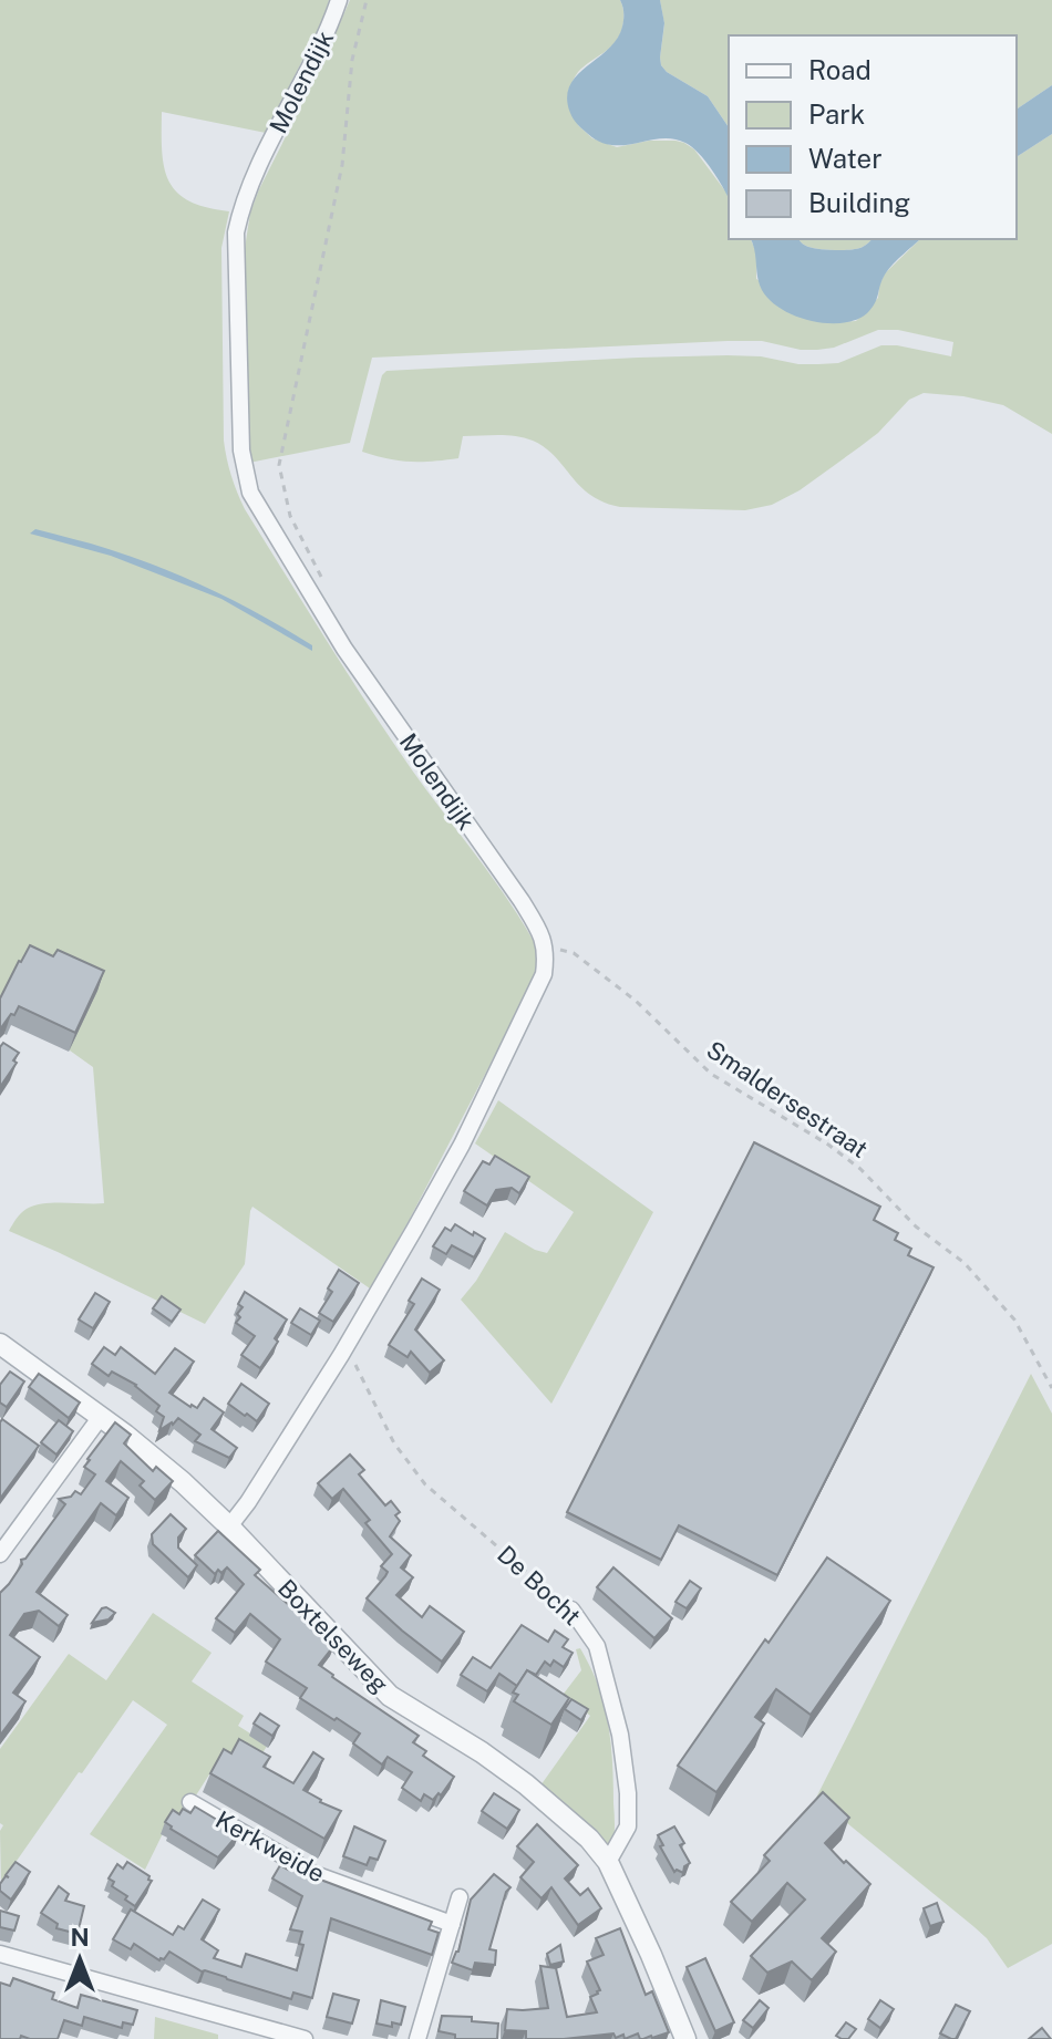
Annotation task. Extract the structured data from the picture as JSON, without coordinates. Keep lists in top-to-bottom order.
{
  "streets": {
    "street": [
      "Molendijk",
      "De Bocht",
      "Boxtelseweg",
      "Kerkweide"
    ],
    "path": ["Smaldersestraat"]
  },
  "crossings": [
    ["Molendijk", "Smaldersestraat"],
    ["De Bocht", "Boxtelseweg"]
  ],
  "legend": [
    "Road",
    "Park",
    "Water",
    "Building"
  ],
  "north": "top"
}
